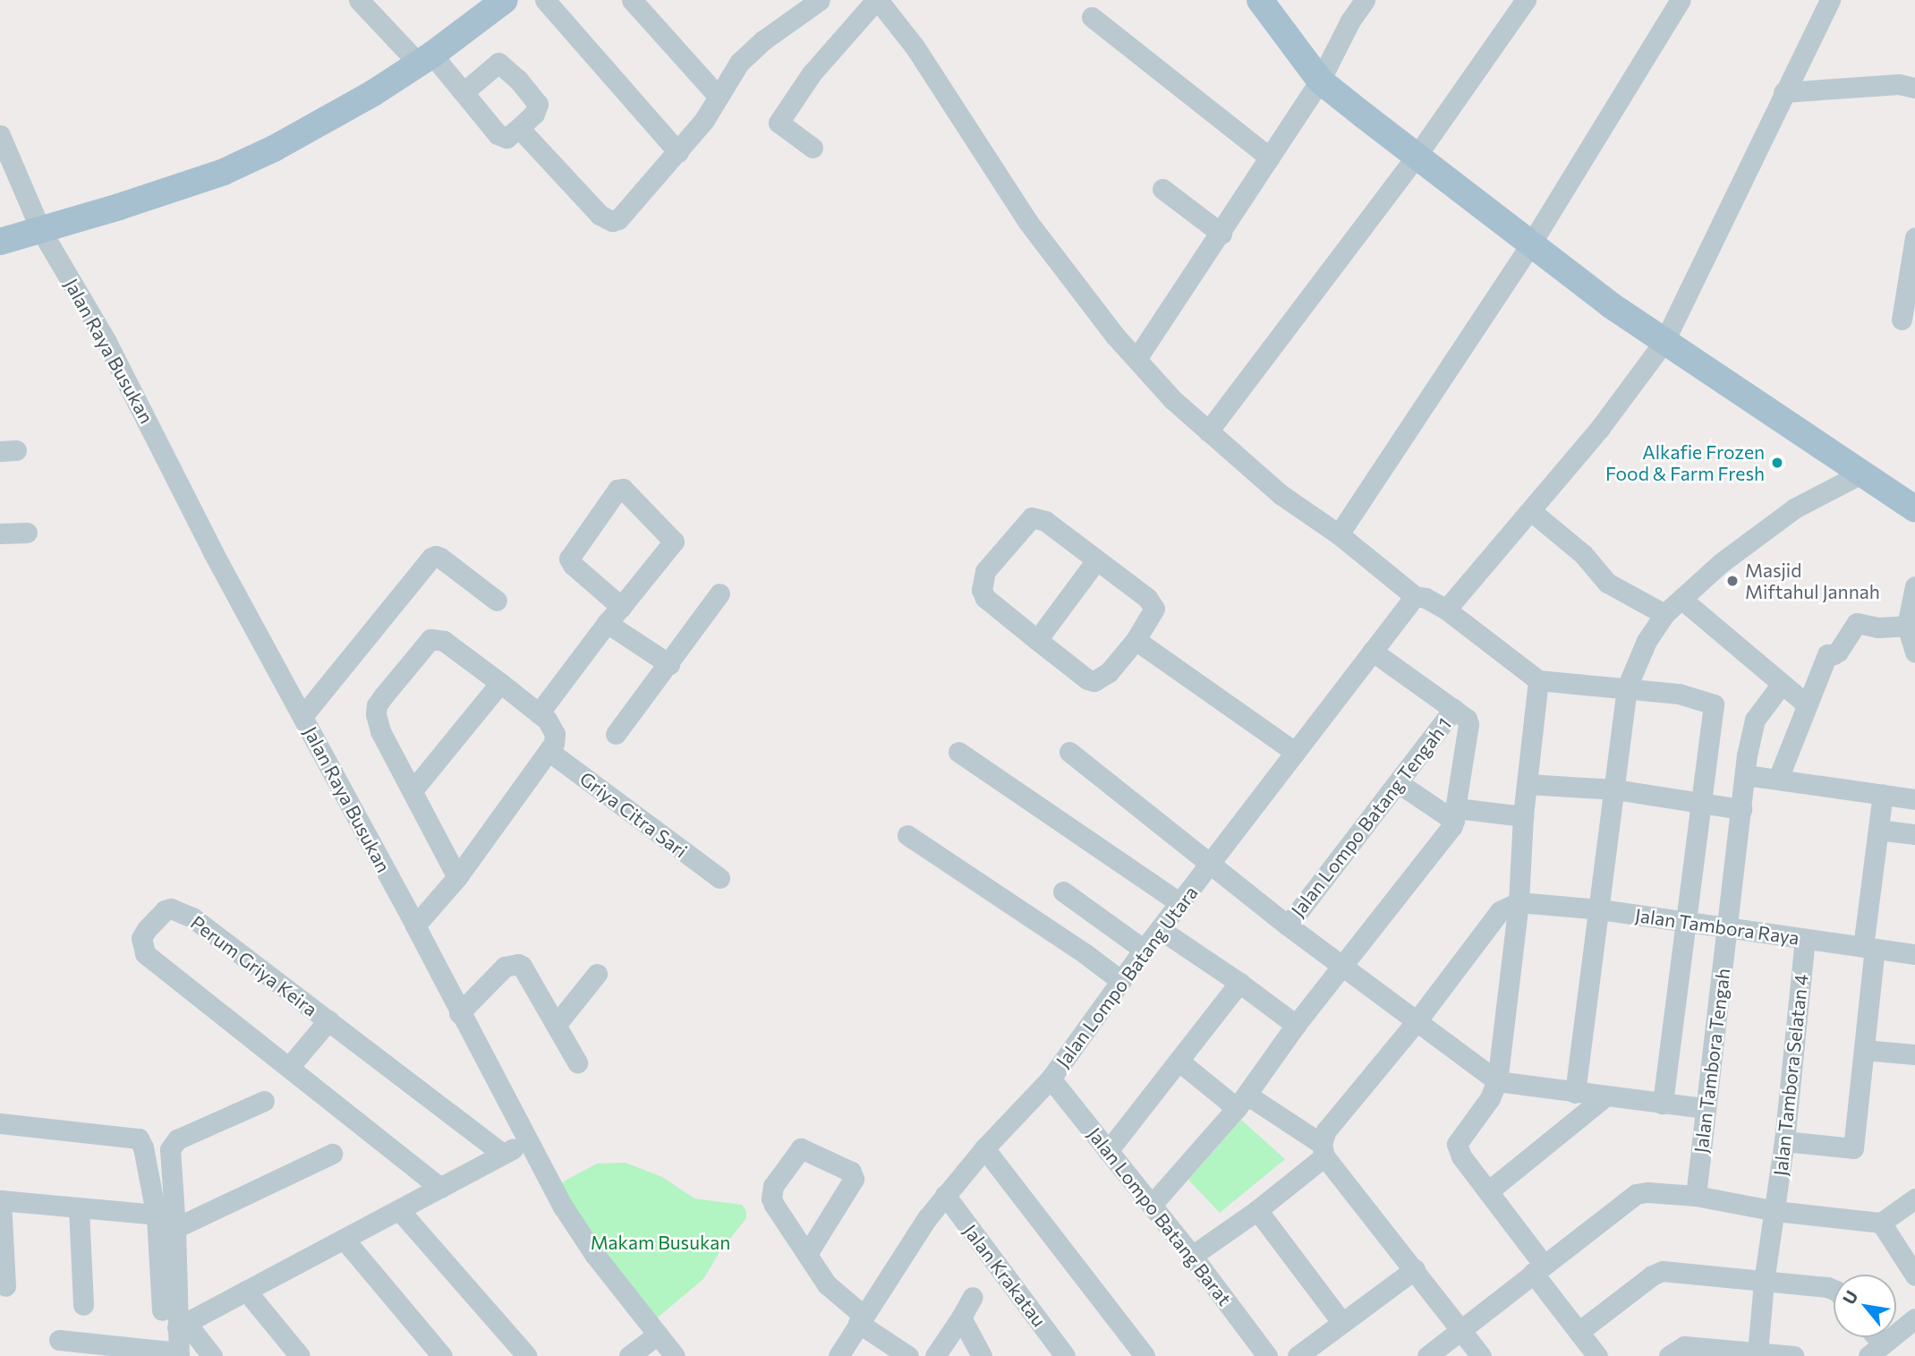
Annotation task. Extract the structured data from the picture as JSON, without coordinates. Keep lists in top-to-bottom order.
{
  "streets": {
    "street": [
      "Jalan Raya Busukan",
      "Griya Citra Sari",
      "Jalan Lompo Batang Tengah 1",
      "Jalan Tambora Raya",
      "Perum Griya Keira",
      "Jalan Lompo Batang Utara",
      "Jalan Tambora Tengah",
      "Jalan Tambora Selatan 4",
      "Jalan Lompo Batang Barat",
      "Jalan Krakatau"
    ]
  },
  "crossings": [
    ["Jalan Tambora Raya", "Jalan Tambora Tengah"],
    ["Jalan Tambora Raya", "Jalan Tambora Selatan 4"],
    ["Jalan Lompo Batang Utara", "Jalan Lompo Batang Barat"],
    ["Jalan Lompo Batang Utara", "Jalan Krakatau"]
  ],
  "parks": ["Makam Busukan"],
  "places": ["Alkafie Frozen Food & Farm Fresh", "Masjid Miftahul Jannah"],
  "north": "top left"
}
